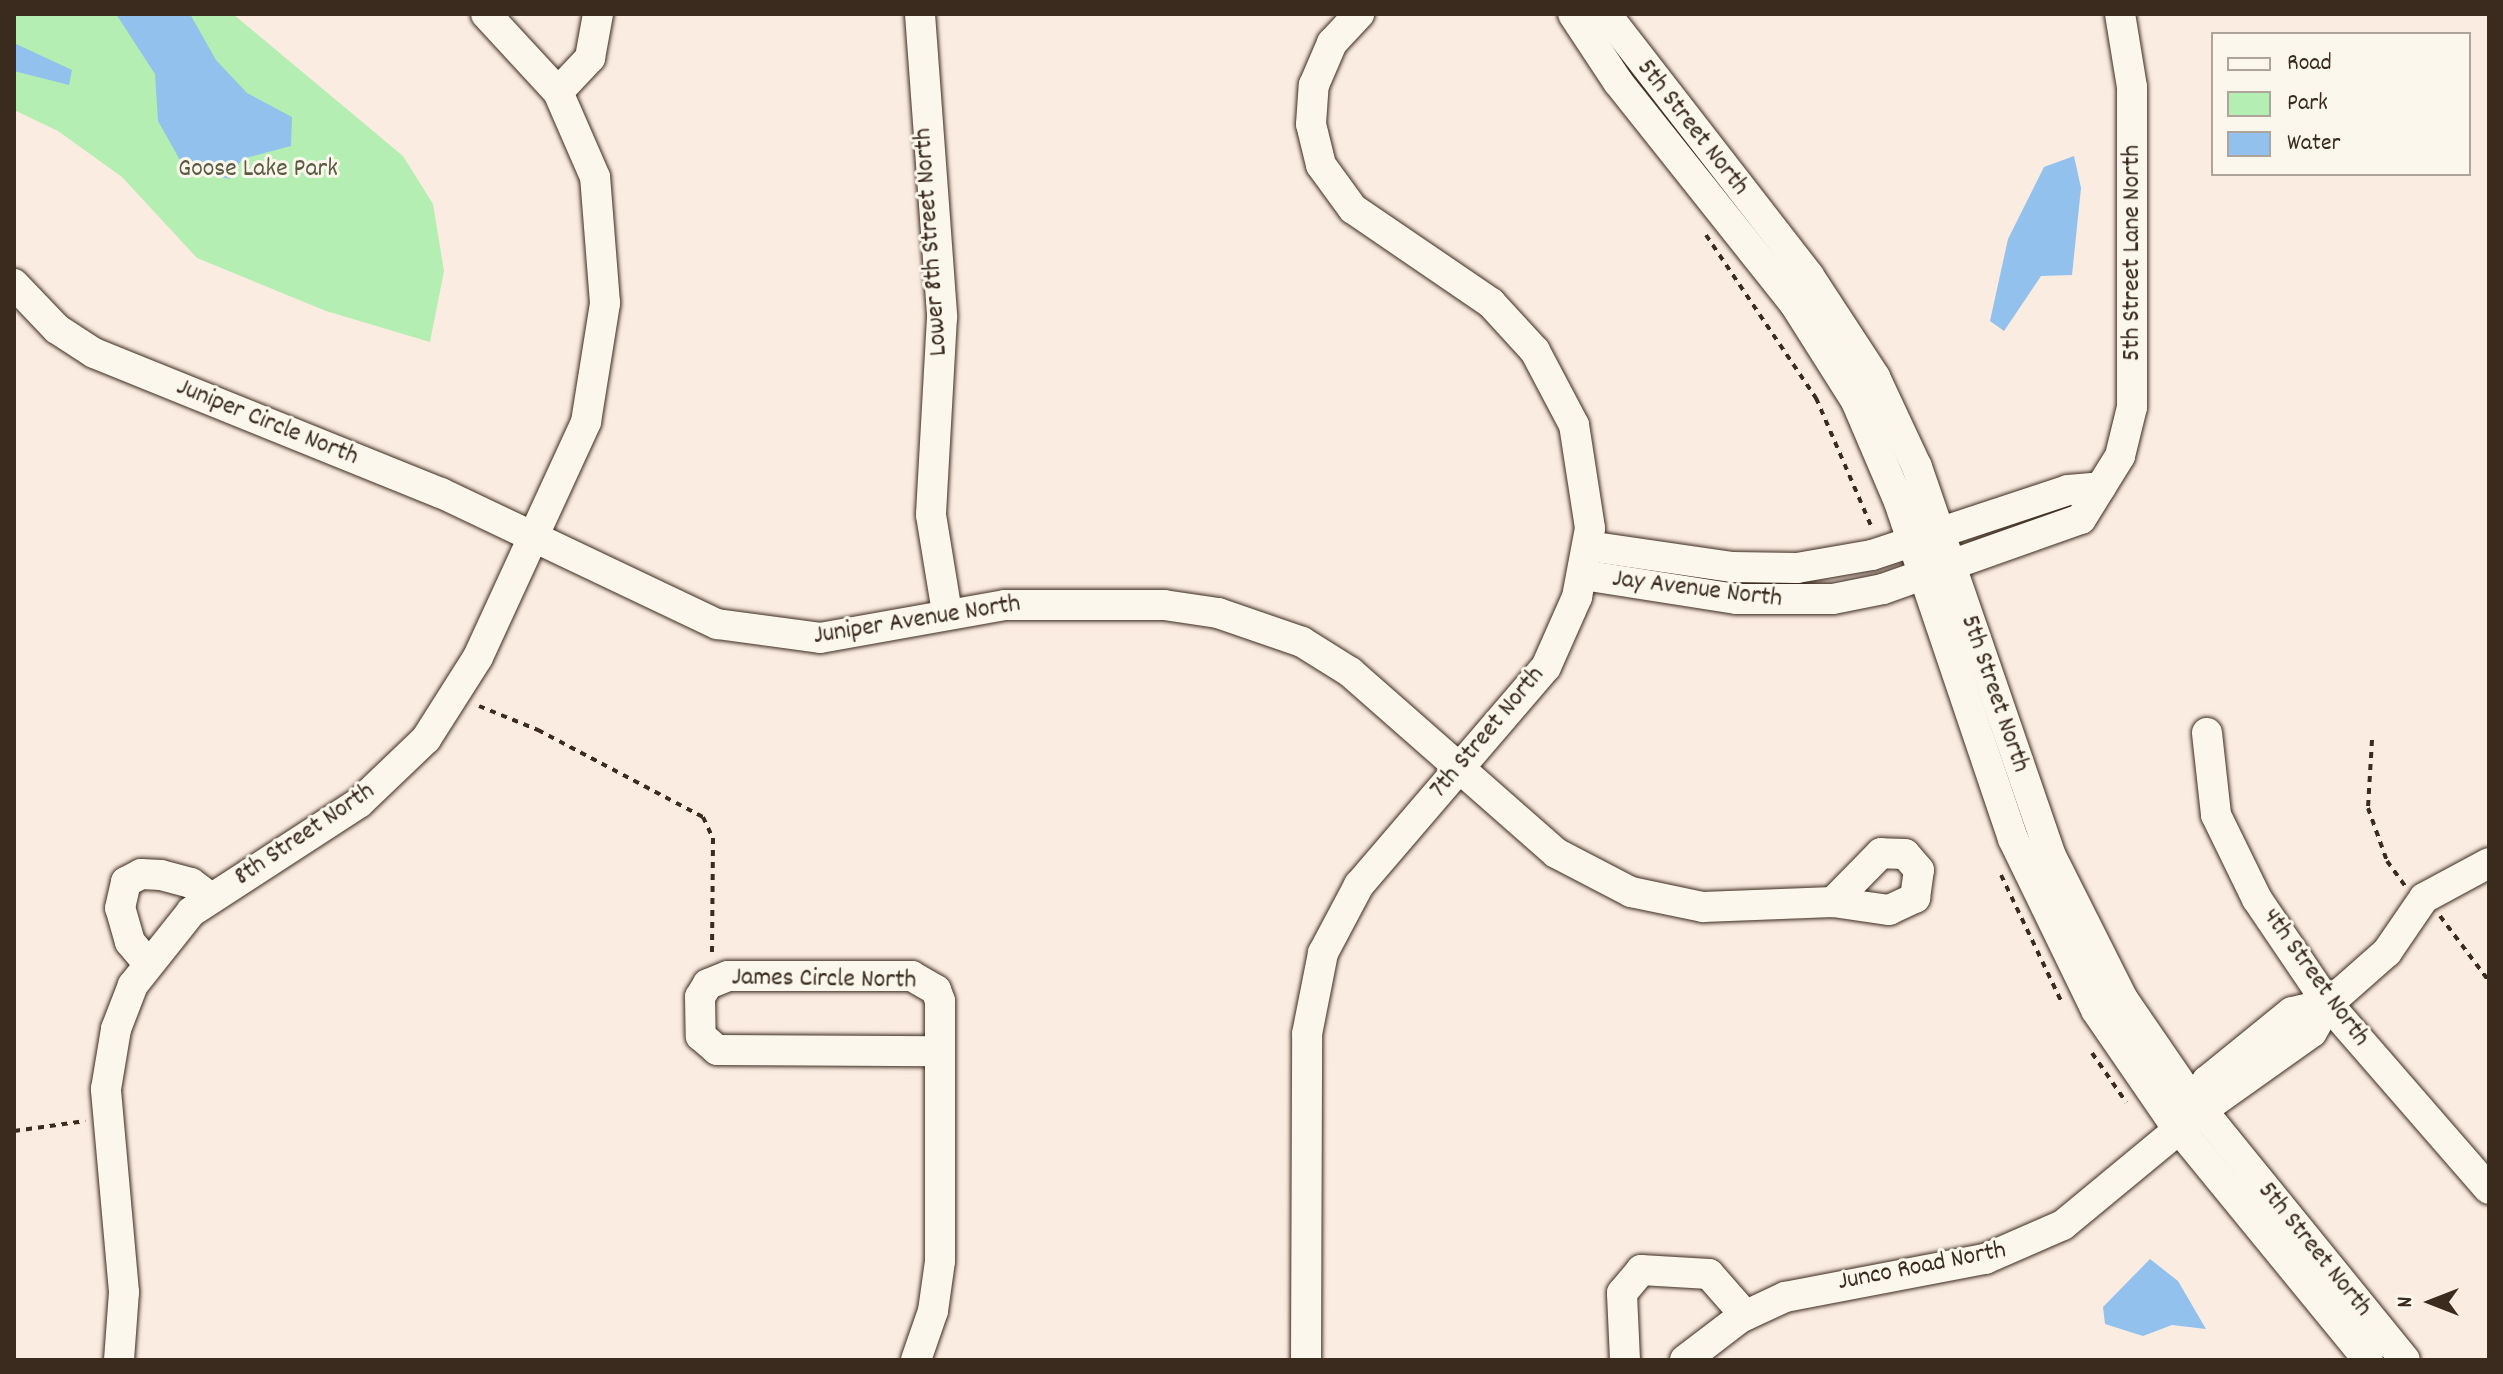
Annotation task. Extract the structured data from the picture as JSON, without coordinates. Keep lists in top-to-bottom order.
{
  "streets": {
    "street": [
      "5th Street North",
      "Lower 8th Street North",
      "5th Street Lane North",
      "Juniper Circle North",
      "Jay Avenue North",
      "Juniper Avenue North",
      "7th Street North",
      "8th Street North",
      "4th Street North",
      "James Circle North",
      "Junco Road North"
    ]
  },
  "crossings": [
    ["5th Street North", "5th Street Lane North"],
    ["5th Street North", "Jay Avenue North"],
    ["5th Street North", "Junco Road North"],
    ["Lower 8th Street North", "Juniper Avenue North"],
    ["5th Street Lane North", "Jay Avenue North"],
    ["Juniper Circle North", "Juniper Avenue North"],
    ["Juniper Circle North", "8th Street North"],
    ["Jay Avenue North", "7th Street North"],
    ["Juniper Avenue North", "7th Street North"],
    ["Juniper Avenue North", "8th Street North"],
    ["4th Street North", "Junco Road North"]
  ],
  "parks": ["Goose Lake Park"],
  "legend": ["Road", "Park", "Water"],
  "north": "left"
}
